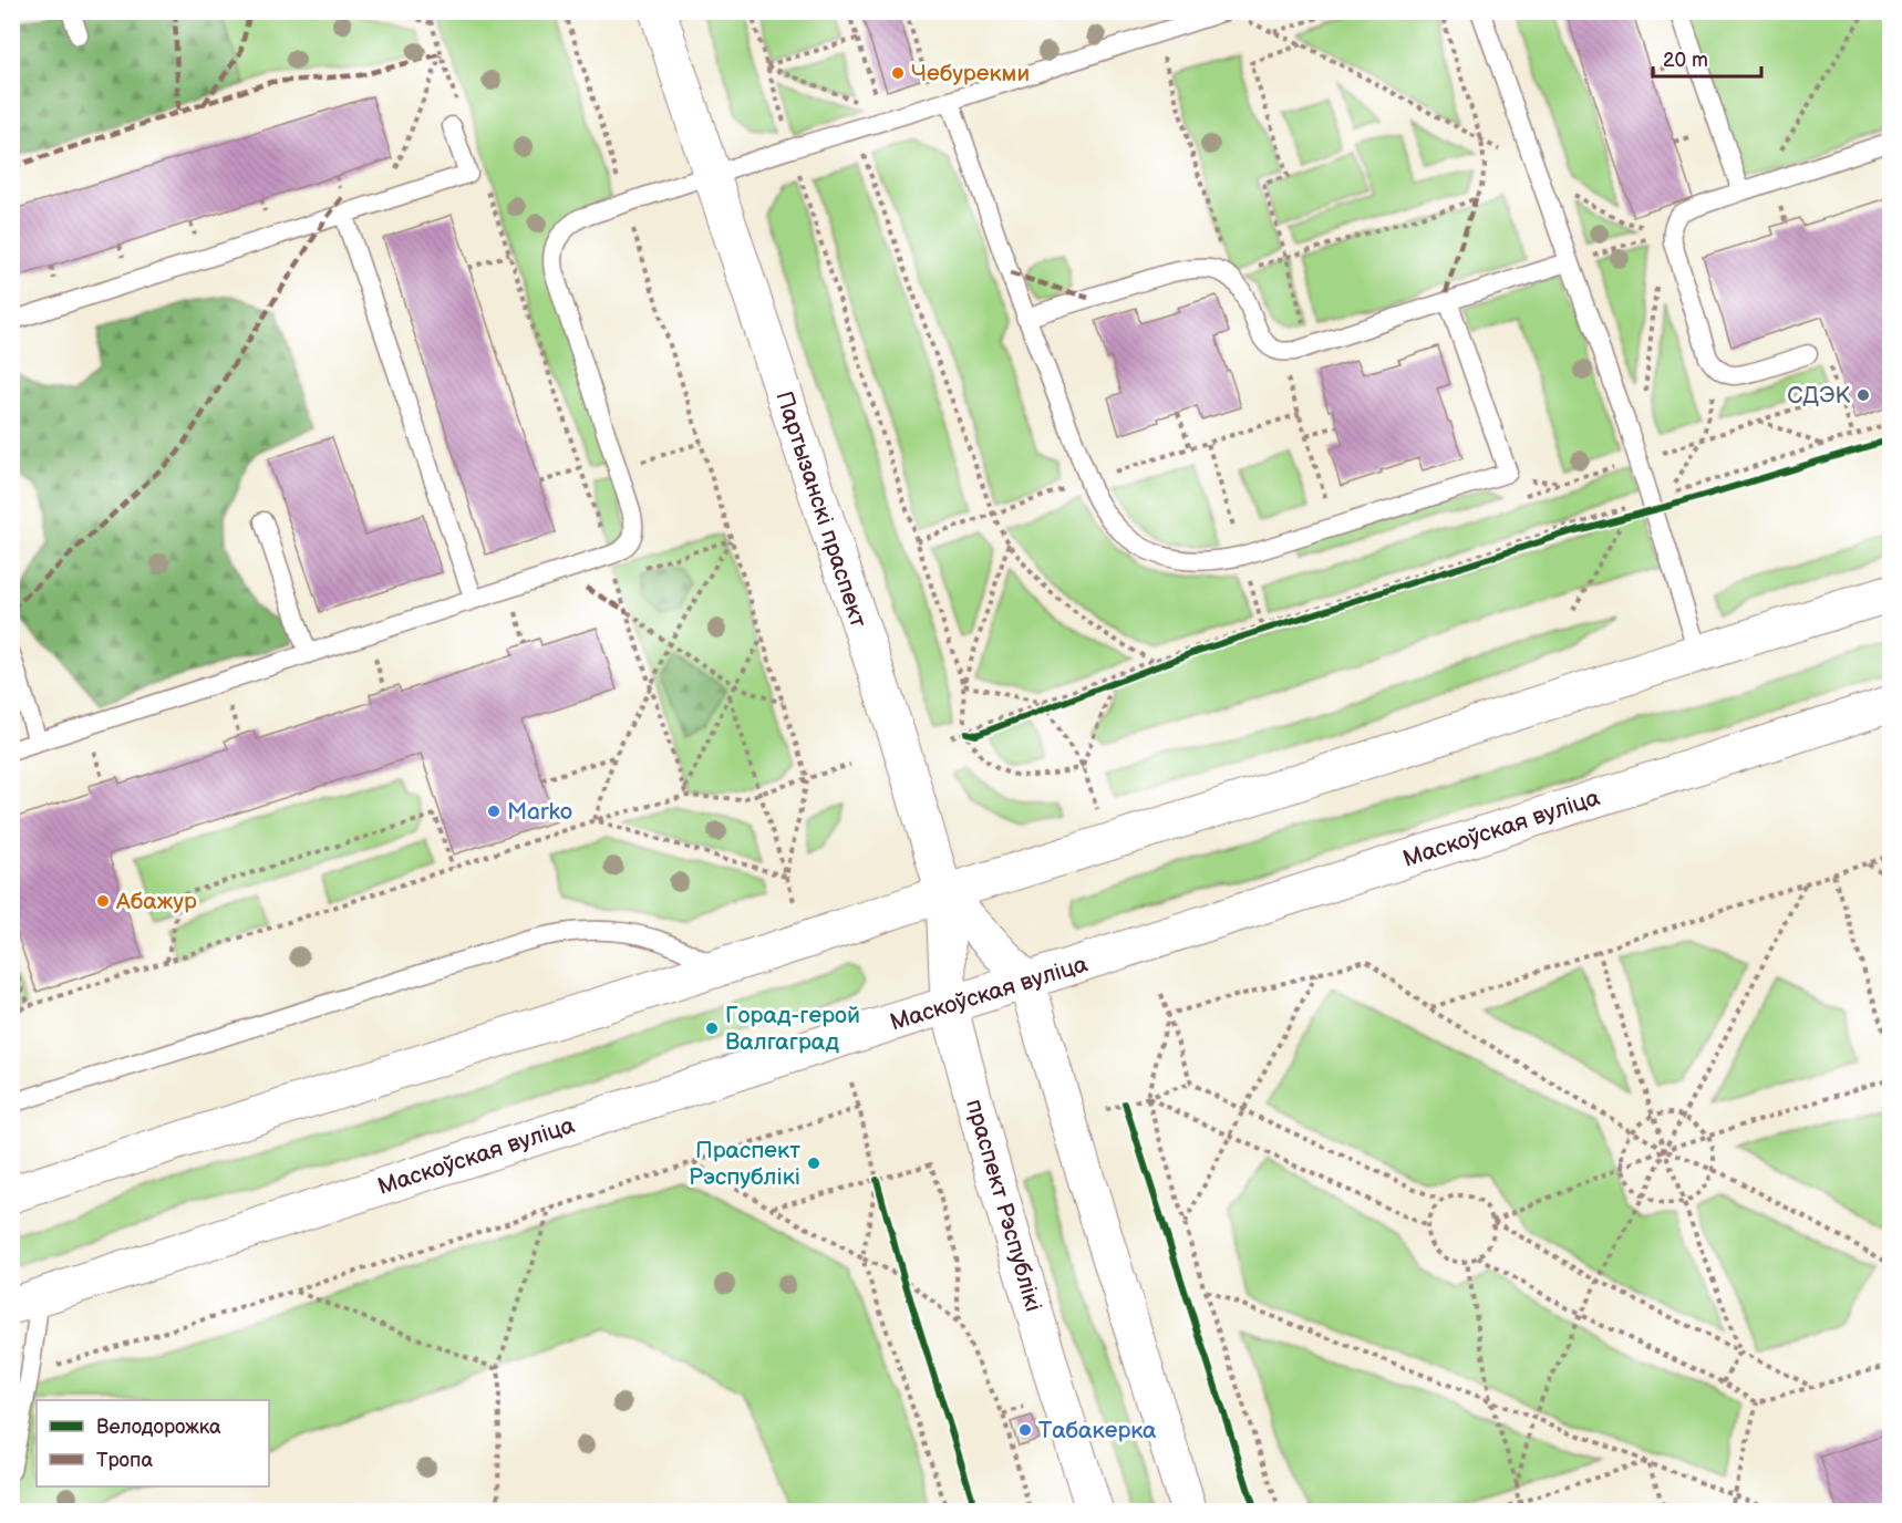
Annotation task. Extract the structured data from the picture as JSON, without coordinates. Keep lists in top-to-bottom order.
{
  "streets": {
    "main road": ["Партызанскі праспект", "Маскоўская вуліца", "праспект Рэспублікі"]
  },
  "crossings": [
    ["Партызанскі праспект", "Маскоўская вуліца"],
    ["Партызанскі праспект", "праспект Рэспублікі"],
    ["Маскоўская вуліца", "праспект Рэспублікі"]
  ],
  "places": [
    "Чебурекми",
    "СДЭК",
    "Marko",
    "Абажур",
    "Горад-герой Валгаград",
    "Праспект Рэспублікі",
    "Табакерка"
  ],
  "legend": ["Велодорожка", "Тропа"],
  "scale_bar": "20 m"
}
